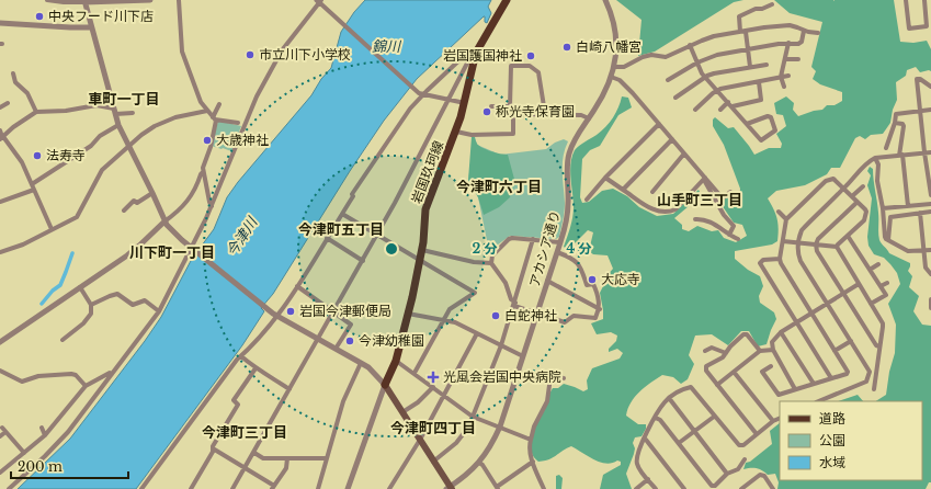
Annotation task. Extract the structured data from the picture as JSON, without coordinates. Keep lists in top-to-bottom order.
{
  "streets": {
    "main road": ["岩国玖珂線"],
    "street": ["アカシア通り"]
  },
  "districts": [
    "車町一丁目",
    "今津町六丁目",
    "山手町三丁目",
    "今津町五丁目",
    "川下町一丁目",
    "今津町四丁目",
    "今津町三丁目"
  ],
  "water": ["錦川", "今津川"],
  "places": {
    "other": [
      "中央フード川下店",
      "白崎八幡宮",
      "市立川下小学校",
      "岩国護国神社",
      "称光寺保育園",
      "大歳神社",
      "法寿寺",
      "大応寺",
      "岩国今津郵便局",
      "白蛇神社",
      "今津幼稚園"
    ],
    "health": ["光風会岩国中央病院"]
  },
  "legend": ["道路", "公園", "水域"],
  "scale_bar": "200 m",
  "rings": ["2 分", "4 分"]
}
